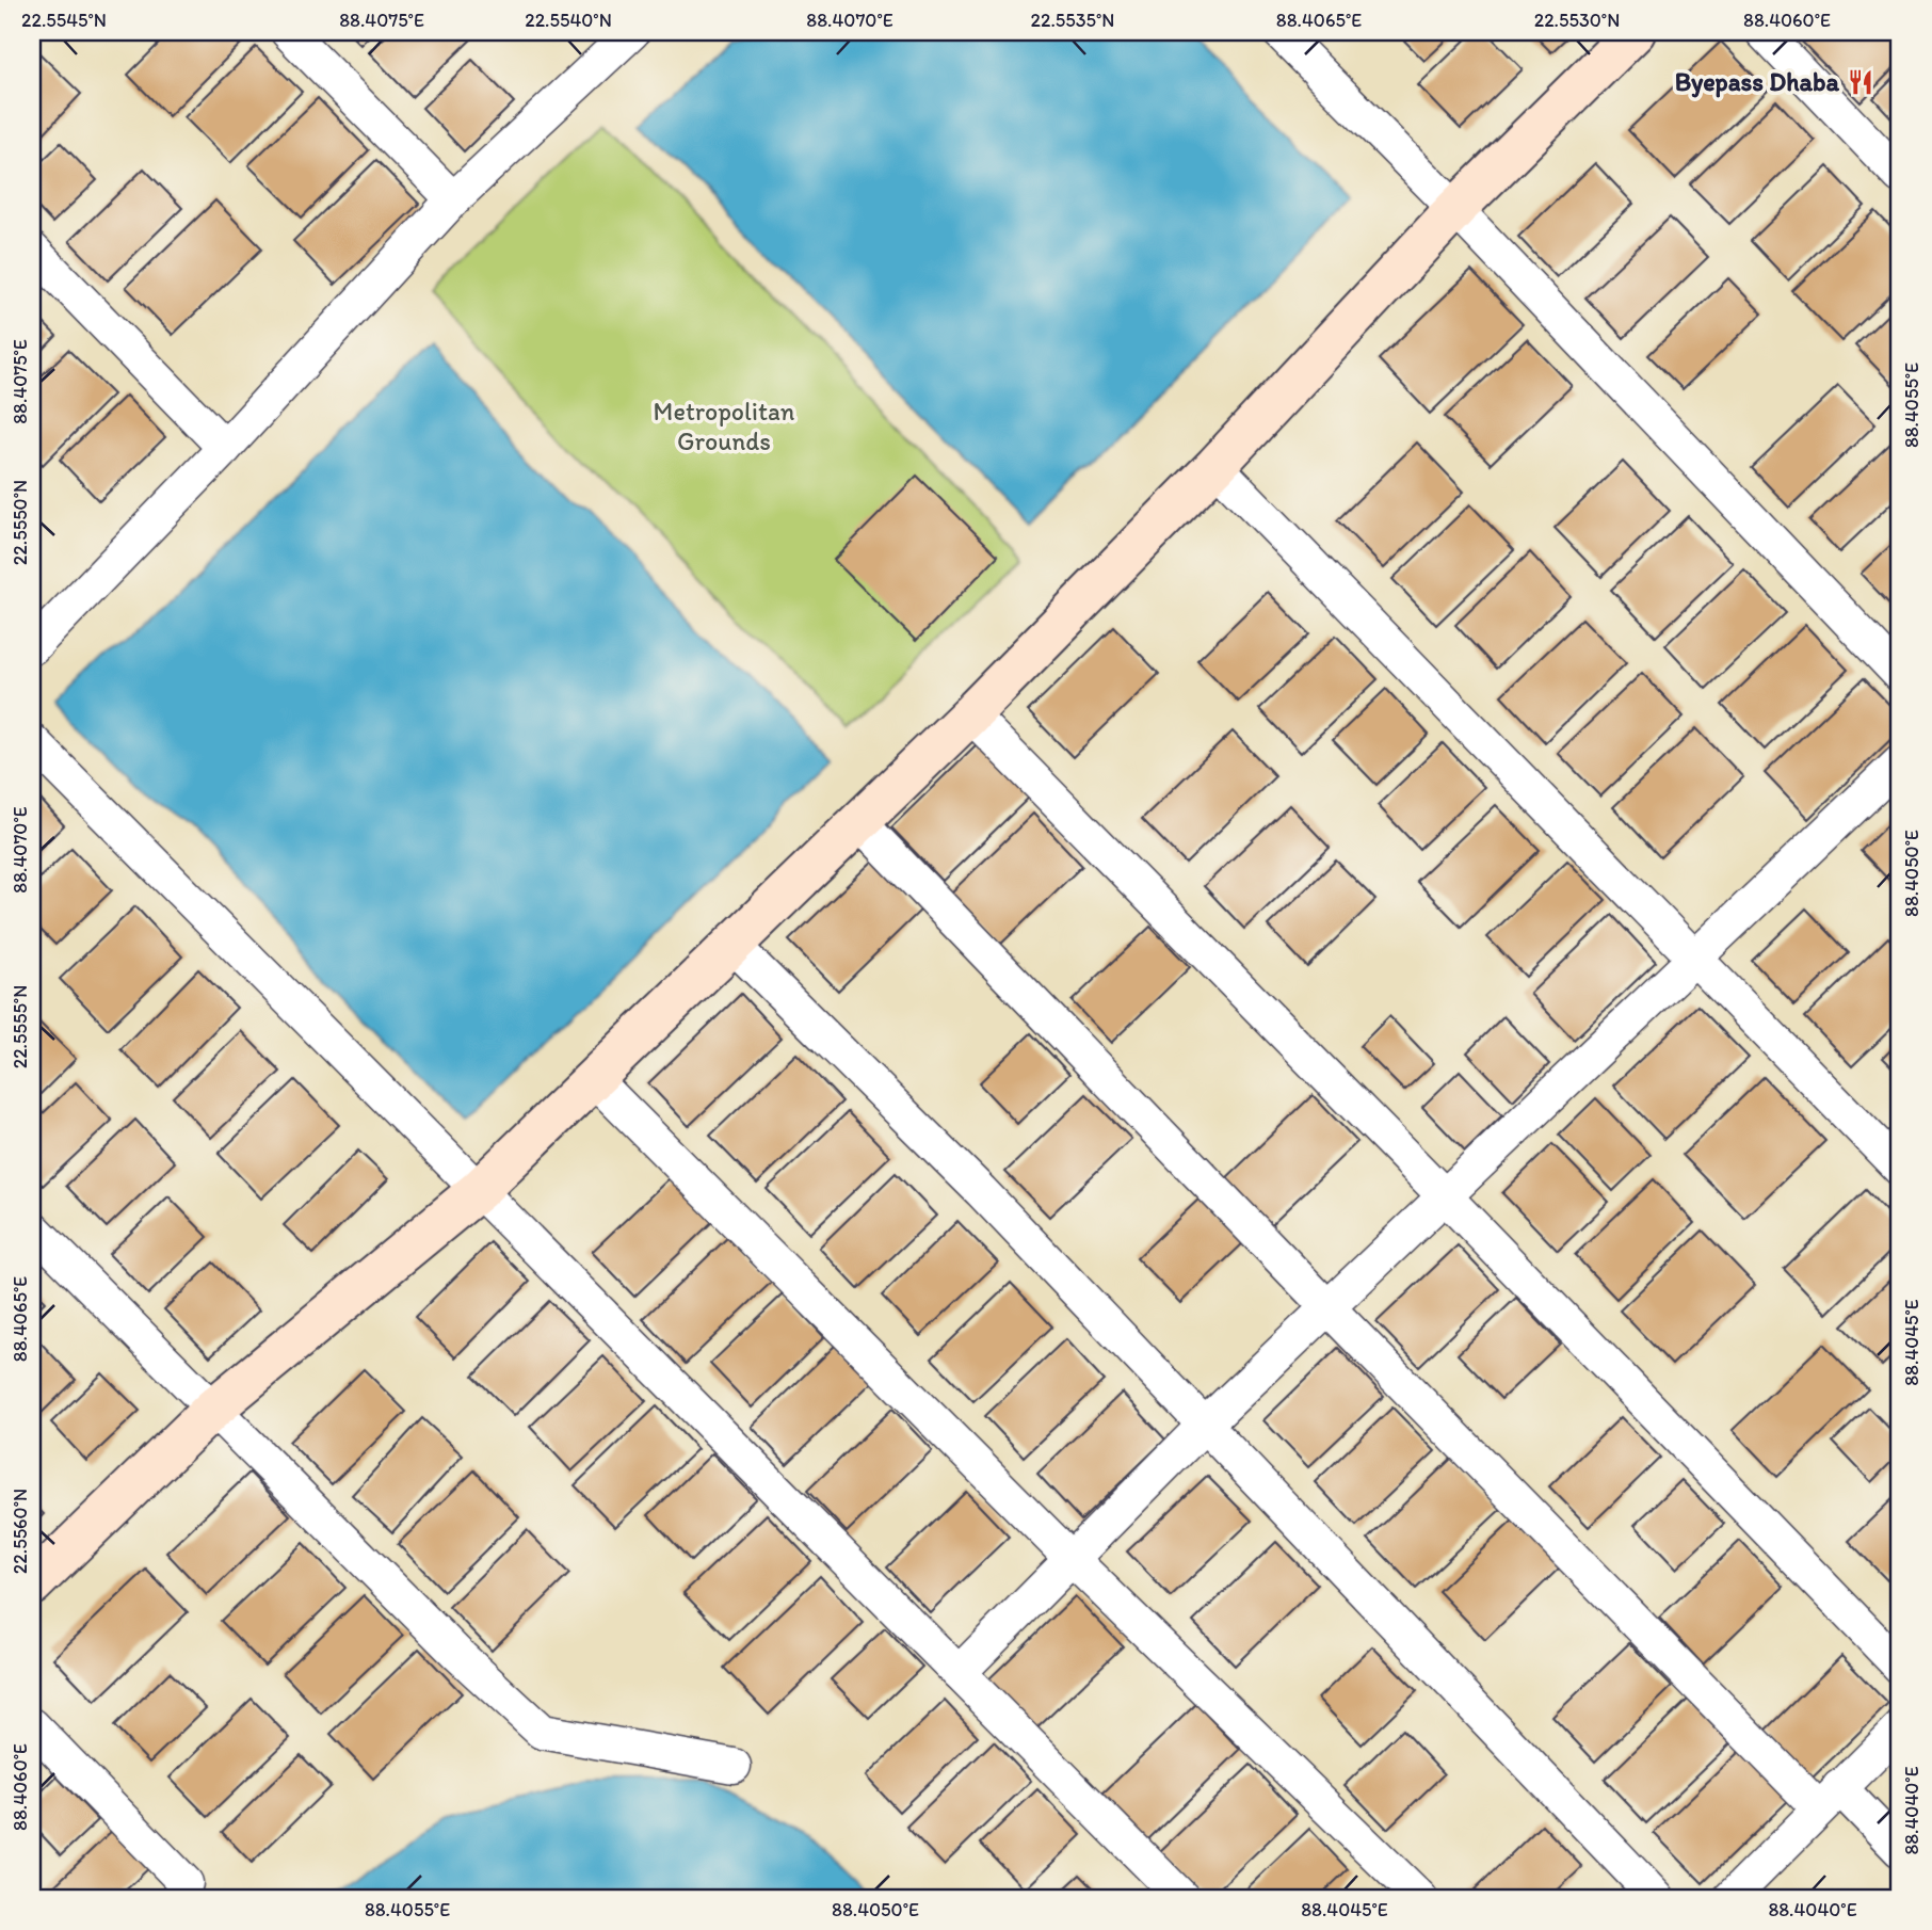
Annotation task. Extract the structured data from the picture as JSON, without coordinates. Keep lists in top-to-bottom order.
{
  "parks": ["Metropolitan Grounds"],
  "places": {
    "restaurant": ["Byepass Dhaba"]
  },
  "coordinates": [
    "22.5545°N",
    "88.4075°E",
    "22.5540°N",
    "88.4070°E",
    "22.5535°N",
    "88.4065°E",
    "22.5530°N",
    "88.4060°E",
    "88.4055°E",
    "22.5550°N",
    "88.4050°E",
    "22.5555°N",
    "88.4045°E",
    "22.5560°N",
    "88.4040°E"
  ]
}
